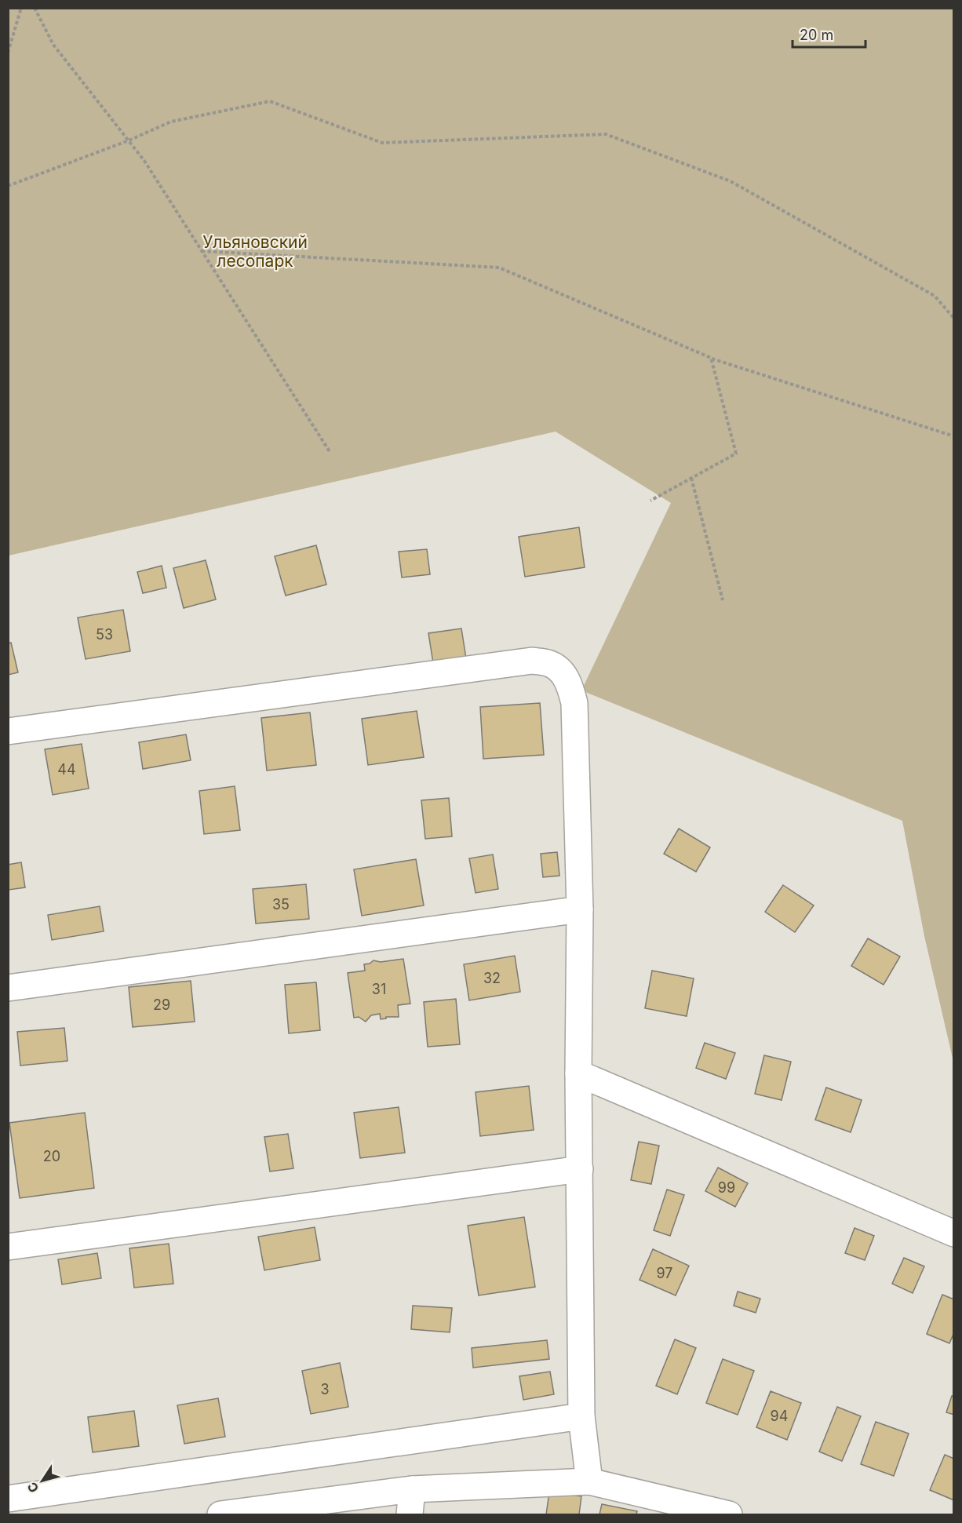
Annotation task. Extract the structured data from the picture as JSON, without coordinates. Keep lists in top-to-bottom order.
{
  "parks": ["Ульяновский лесопарк"],
  "house_numbers": [
    "53",
    "44",
    "35",
    "32",
    "31",
    "29",
    "20",
    "99",
    "97",
    "3",
    "94"
  ],
  "scale_bar": "20 m",
  "north": "bottom left"
}
